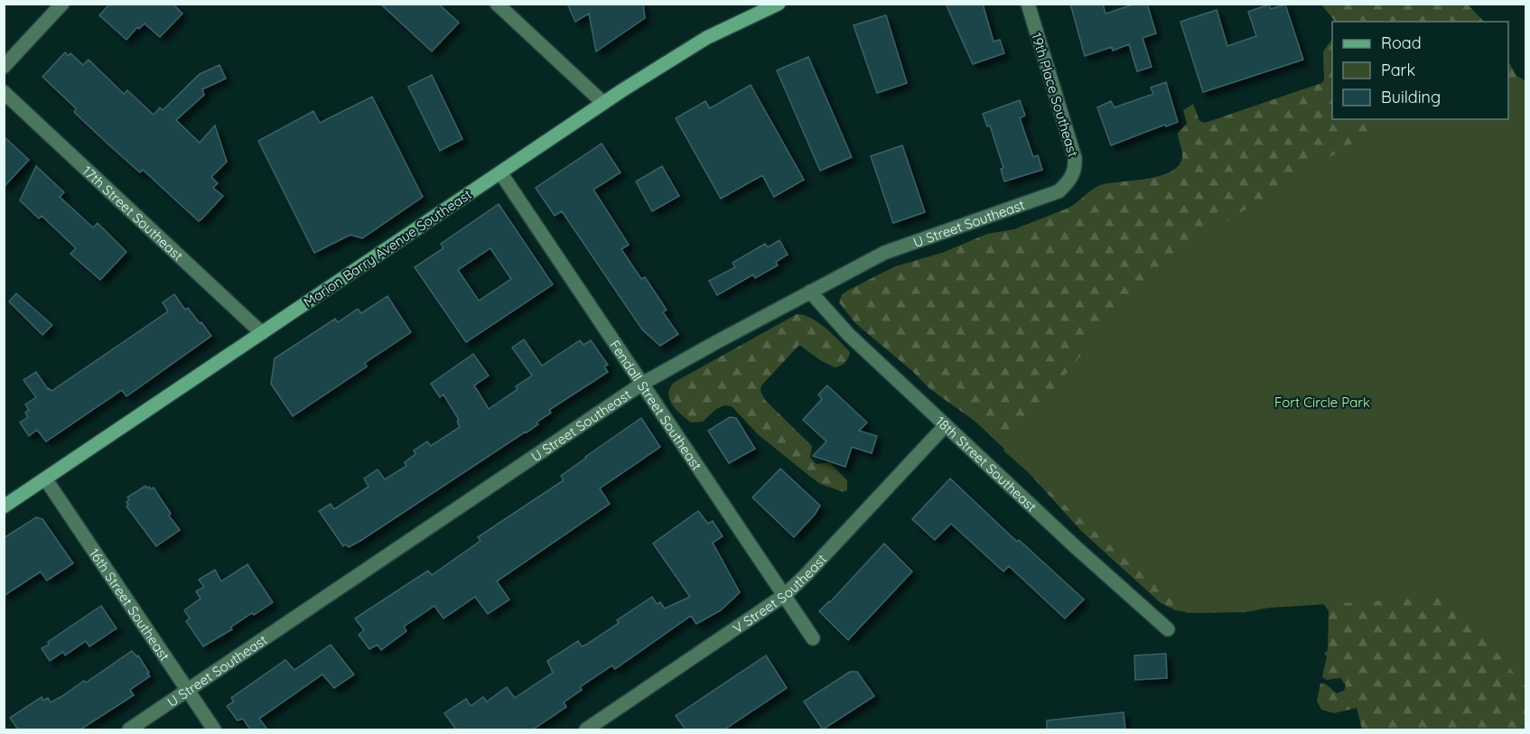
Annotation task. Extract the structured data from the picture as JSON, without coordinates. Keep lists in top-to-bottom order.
{
  "streets": {
    "main road": ["Marion Barry Avenue Southeast"],
    "street": [
      "19th Place Southeast",
      "17th Street Southeast",
      "U Street Southeast",
      "Fendall Street Southeast",
      "18th Street Southeast",
      "V Street Southeast",
      "16th Street Southeast"
    ]
  },
  "crossings": [
    ["19th Place Southeast", "U Street Southeast"],
    ["17th Street Southeast", "Marion Barry Avenue Southeast"],
    ["U Street Southeast", "Fendall Street Southeast"],
    ["U Street Southeast", "18th Street Southeast"],
    ["U Street Southeast", "16th Street Southeast"],
    ["Marion Barry Avenue Southeast", "Fendall Street Southeast"],
    ["Marion Barry Avenue Southeast", "16th Street Southeast"],
    ["Fendall Street Southeast", "V Street Southeast"],
    ["18th Street Southeast", "V Street Southeast"]
  ],
  "parks": ["Fort Circle Park"],
  "legend": ["Road", "Park", "Building"]
}
